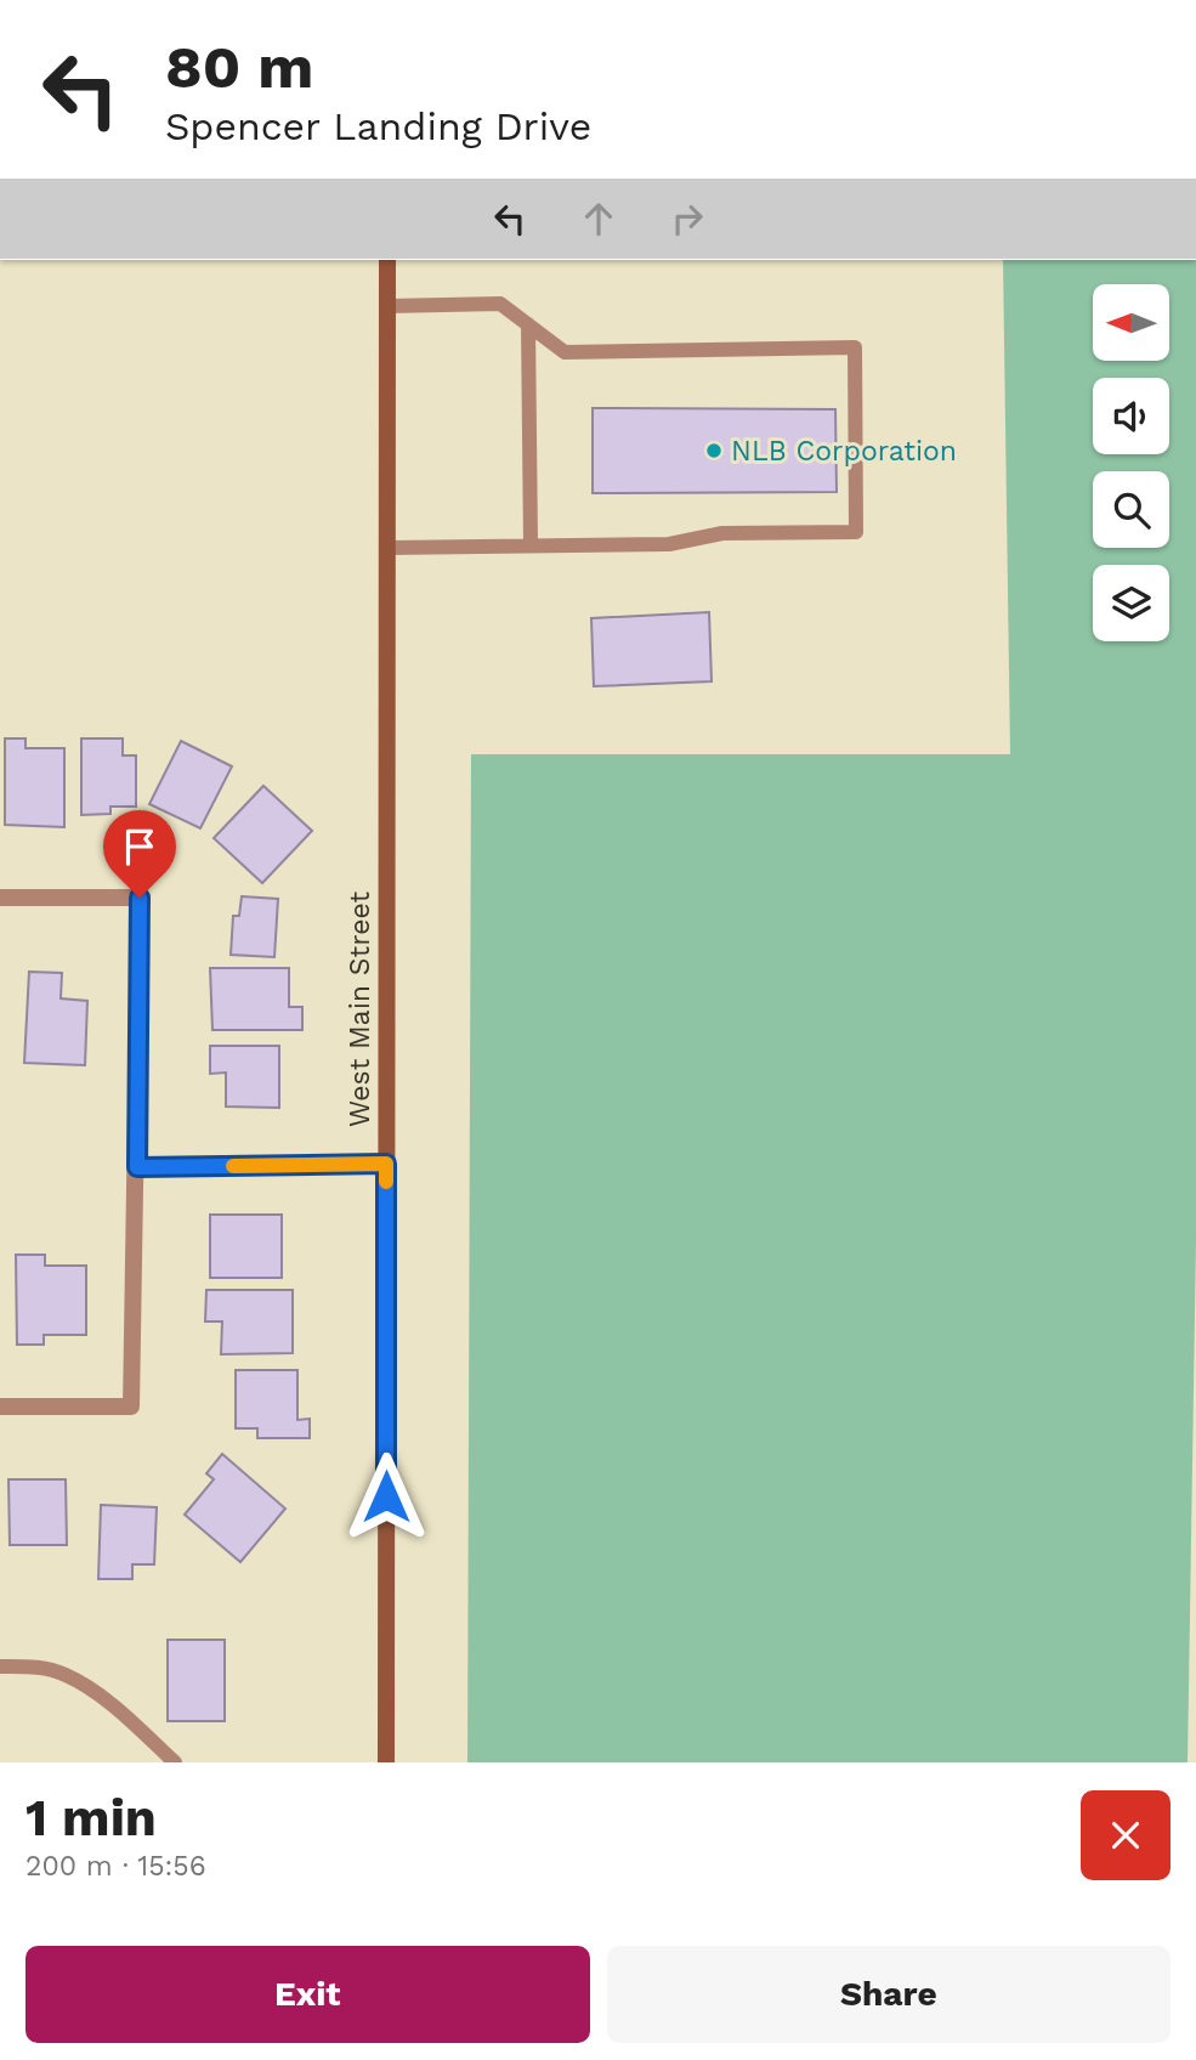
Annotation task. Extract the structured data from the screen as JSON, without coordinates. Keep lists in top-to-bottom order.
{
  "streets": {
    "main road": ["West Main Street"]
  },
  "places": ["NLB Corporation"],
  "north": "left",
  "page": {
    "turn": ["80 m", "Spencer Landing Drive"],
    "heading": ["1 min", "200 m · 15:56"],
    "buttons": ["Exit", "Share"]
  }
}
